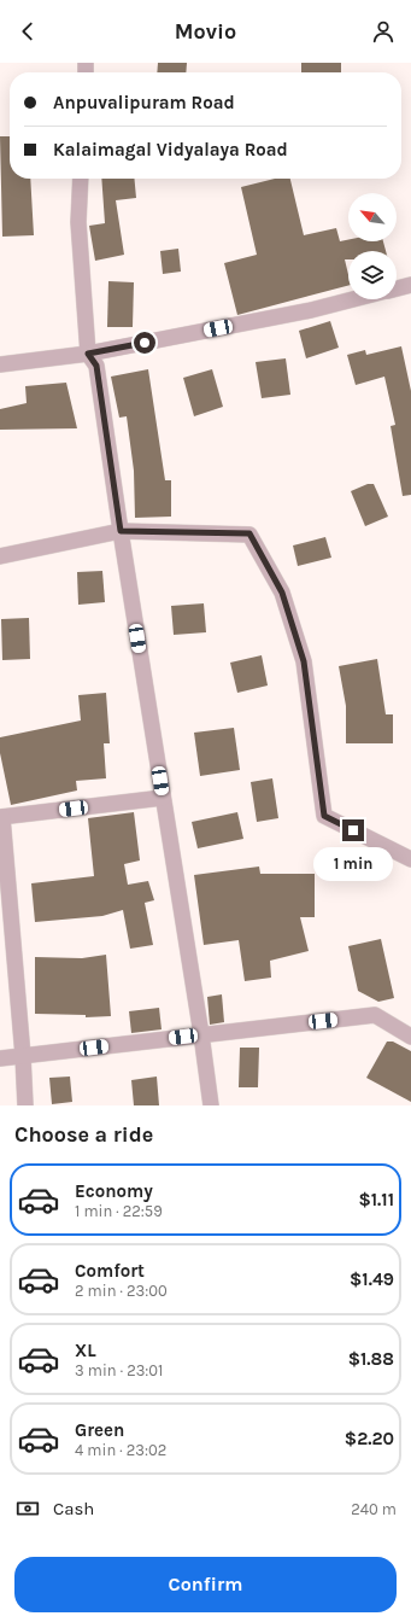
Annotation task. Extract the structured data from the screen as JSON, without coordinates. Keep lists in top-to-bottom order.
{
  "north": "top left",
  "page": {
    "header": "Movio",
    "banner": ["Anpuvalipuram Road", "Kalaimagal Vidyalaya Road"],
    "bubble": "1 min",
    "heading": "Choose a ride",
    "list": [
      {
        "name": "Economy",
        "note": "1 min · 22:59",
        "value": "$1.11"
      },
      {
        "name": "Comfort",
        "note": "2 min · 23:00",
        "value": "$1.49"
      },
      {
        "name": "XL",
        "note": "3 min · 23:01",
        "value": "$1.88"
      },
      {
        "name": "Green",
        "note": "4 min · 23:02",
        "value": "$2.20"
      }
    ],
    "pay": ["Cash", "240 m"],
    "buttons": "Confirm"
  }
}
